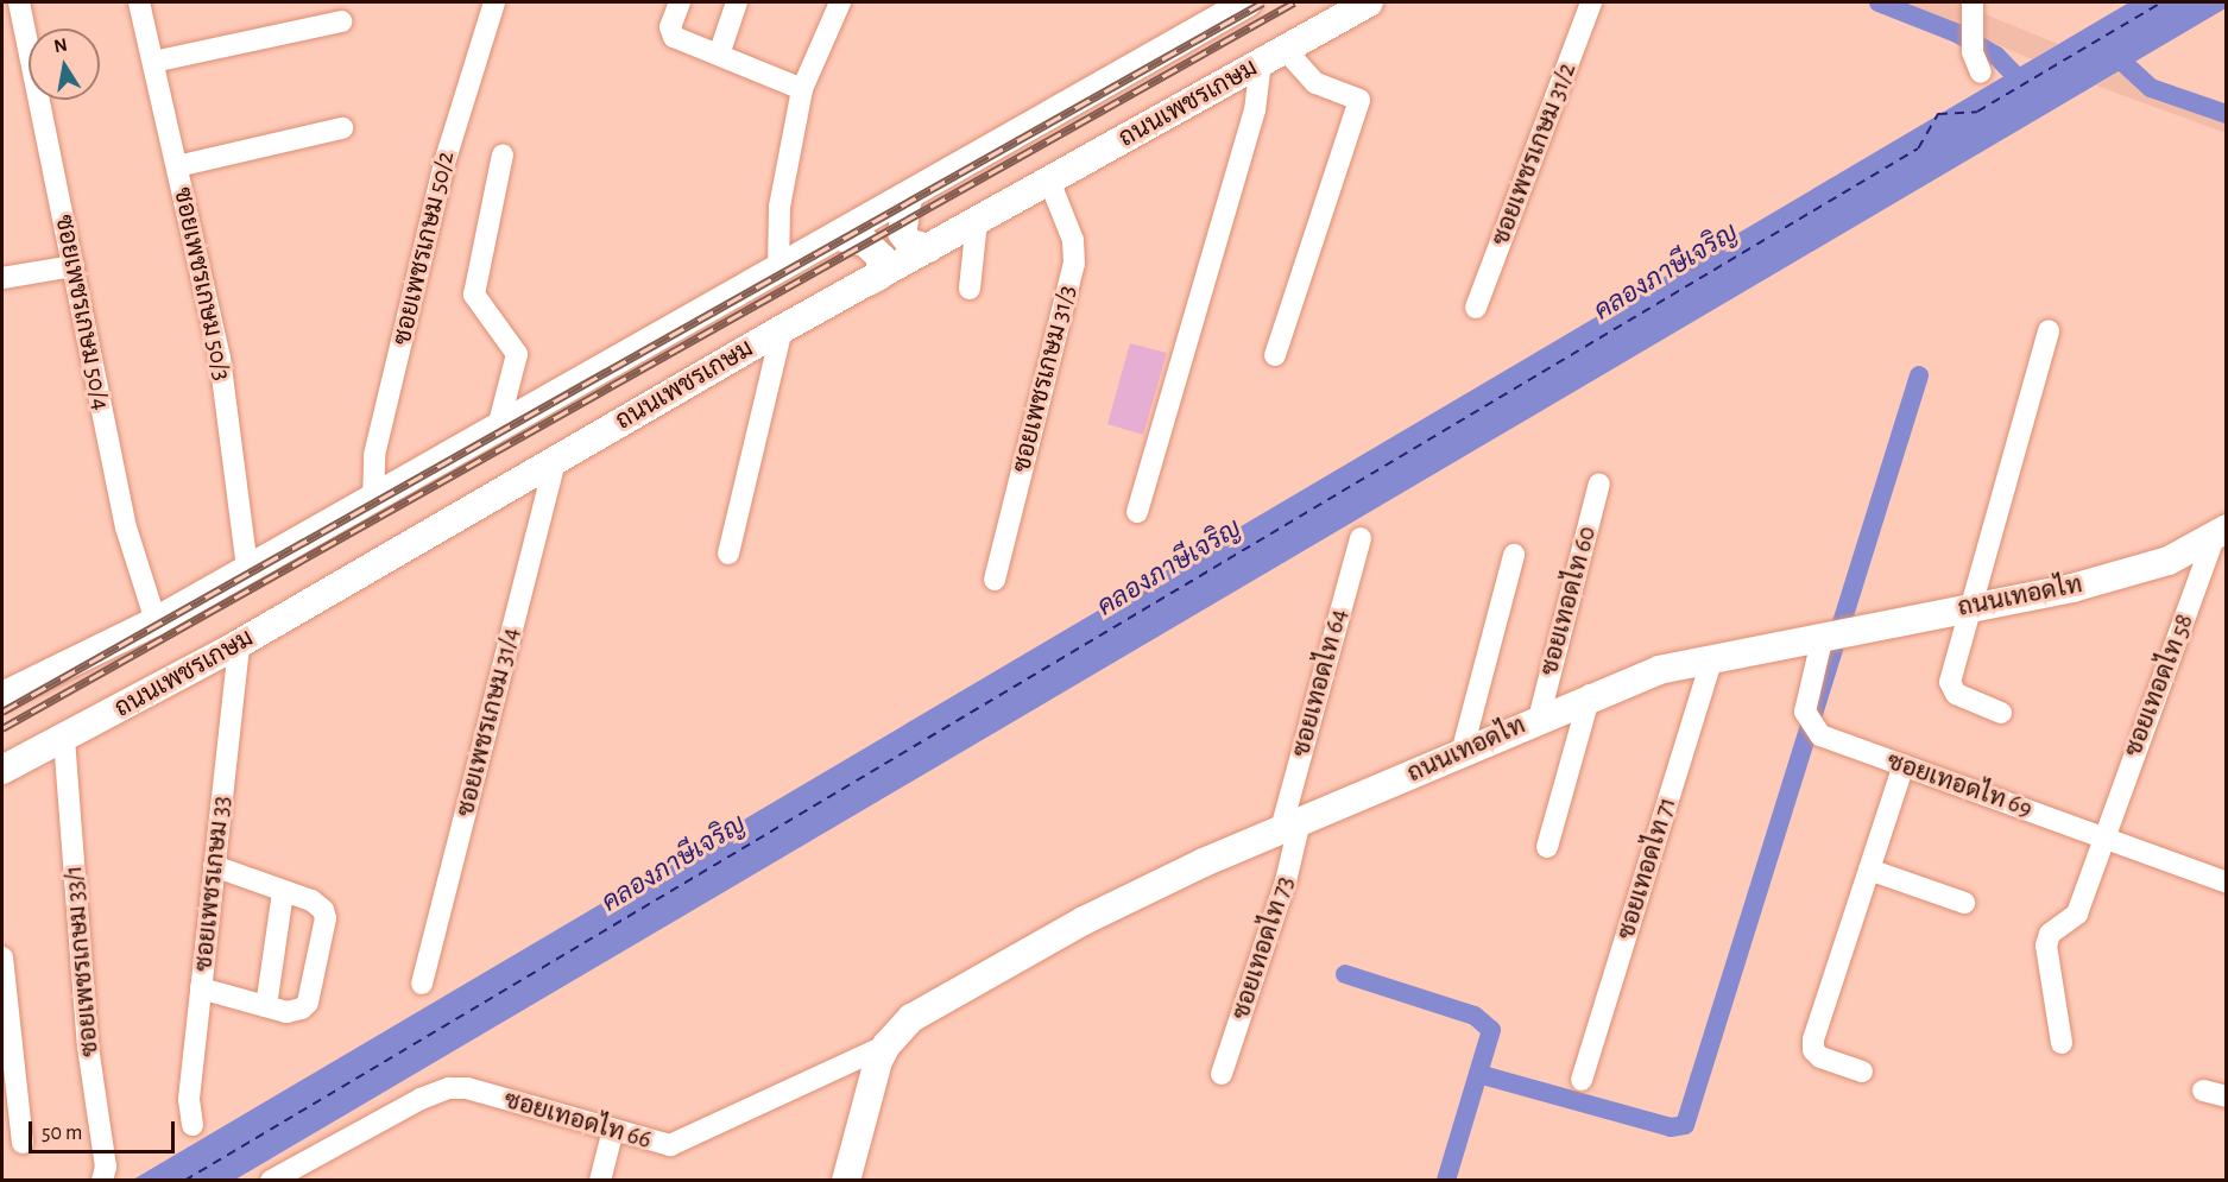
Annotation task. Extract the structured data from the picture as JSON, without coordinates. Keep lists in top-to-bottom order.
{
  "streets": {
    "main road": ["ถนนเพชรเกษม", "ถนนเทอดไท"],
    "street": [
      "ซอยเพชรเกษม 31/2",
      "ซอยเพชรเกษม 50/2",
      "ซอยเพชรเกษม 50/3",
      "ซอยเพชรเกษม 50/4",
      "ซอยเพชรเกษม 31/3",
      "ซอยเทอดไท 60",
      "ซอยเทอดไท 64",
      "ซอยเทอดไท 58",
      "ซอยเพชรเกษม 31/4",
      "ซอยเทอดไท 69",
      "ซอยเทอดไท 71",
      "ซอยเพชรเกษม 33",
      "ซอยเทอดไท 73",
      "ซอยเพชรเกษม 33/1",
      "ซอยเทอดไท 66"
    ]
  },
  "crossings": [
    ["ถนนเพชรเกษม", "ซอยเพชรเกษม 31/3"],
    ["ถนนเพชรเกษม", "ซอยเพชรเกษม 31/4"],
    ["ถนนเพชรเกษม", "ซอยเพชรเกษม 33"],
    ["ถนนเพชรเกษม", "ซอยเพชรเกษม 33/1"],
    ["ถนนเทอดไท", "ซอยเทอดไท 60"],
    ["ถนนเทอดไท", "ซอยเทอดไท 64"],
    ["ถนนเทอดไท", "ซอยเทอดไท 58"],
    ["ถนนเทอดไท", "ซอยเทอดไท 69"],
    ["ถนนเทอดไท", "ซอยเทอดไท 71"],
    ["ถนนเทอดไท", "ซอยเทอดไท 73"],
    ["ถนนเทอดไท", "ซอยเทอดไท 66"],
    ["ซอยเทอดไท 64", "ซอยเทอดไท 73"],
    ["ซอยเทอดไท 58", "ซอยเทอดไท 69"]
  ],
  "water": ["คลองภาษีเจริญ"],
  "scale_bar": "50 m",
  "north": "top"
}
